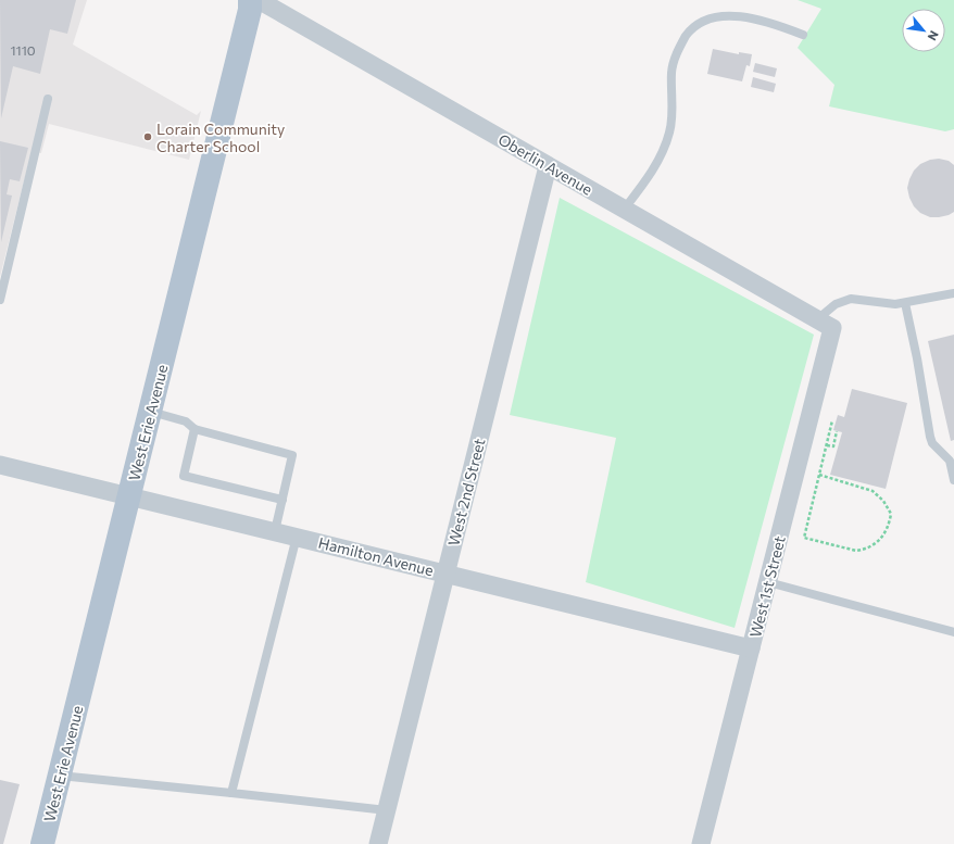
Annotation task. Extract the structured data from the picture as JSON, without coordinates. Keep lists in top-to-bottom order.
{
  "streets": {
    "main road": ["West Erie Avenue"],
    "street": [
      "Oberlin Avenue",
      "West 2nd Street",
      "Hamilton Avenue",
      "West 1st Street"
    ]
  },
  "crossings": [
    ["Oberlin Avenue", "West 2nd Street"],
    ["Oberlin Avenue", "West 1st Street"],
    ["West Erie Avenue", "Hamilton Avenue"],
    ["West 2nd Street", "Hamilton Avenue"],
    ["Hamilton Avenue", "West 1st Street"]
  ],
  "places": ["Lorain Community Charter School"],
  "house_numbers": ["1110"],
  "north": "bottom right"
}
